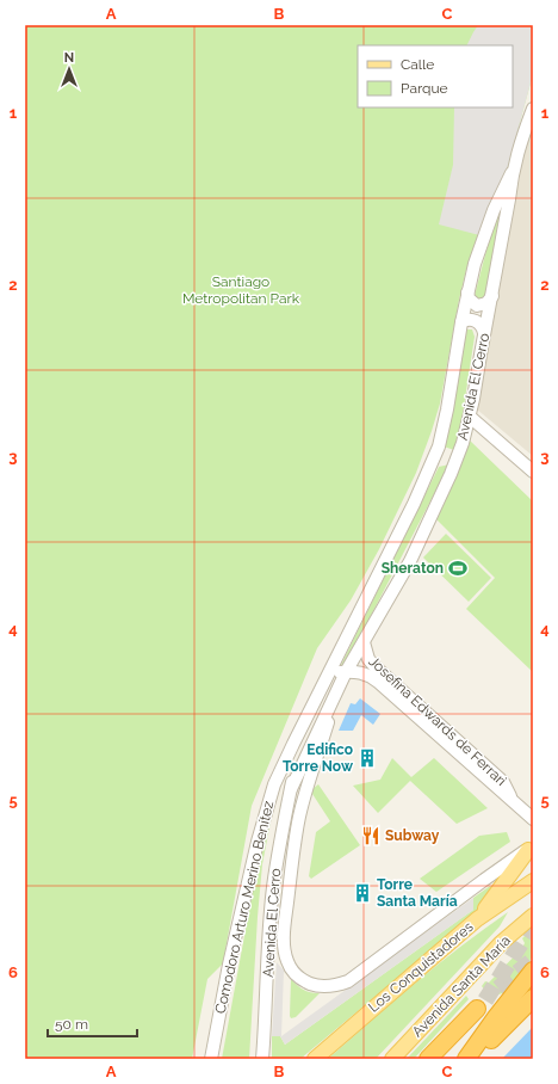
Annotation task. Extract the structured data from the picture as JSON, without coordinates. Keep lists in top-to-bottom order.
{
  "streets": {
    "main road": ["Los Conquistadores", "Avenida Santa María"],
    "street": ["Avenida El Cerro", "Josefina Edwards de Ferrari", "Comodoro Arturo Merino Benítez"]
  },
  "crossings": [
    ["Avenida El Cerro", "Josefina Edwards de Ferrari"],
    ["Avenida El Cerro", "Comodoro Arturo Merino Benítez"],
    ["Avenida El Cerro", "Los Conquistadores"],
    ["Josefina Edwards de Ferrari", "Comodoro Arturo Merino Benítez"]
  ],
  "parks": ["Santiago Metropolitan Park"],
  "places": {
    "sports": ["Sheraton"],
    "building": ["Edifico Torre Now", "Torre Santa María"],
    "restaurant": ["Subway"]
  },
  "legend": ["Calle", "Parque"],
  "scale_bar": "50 m",
  "north": "top",
  "grid": {
    "columns": ["A", "B", "C"],
    "rows": [
      "1",
      "2",
      "3",
      "4",
      "5",
      "6"
    ]
  }
}
